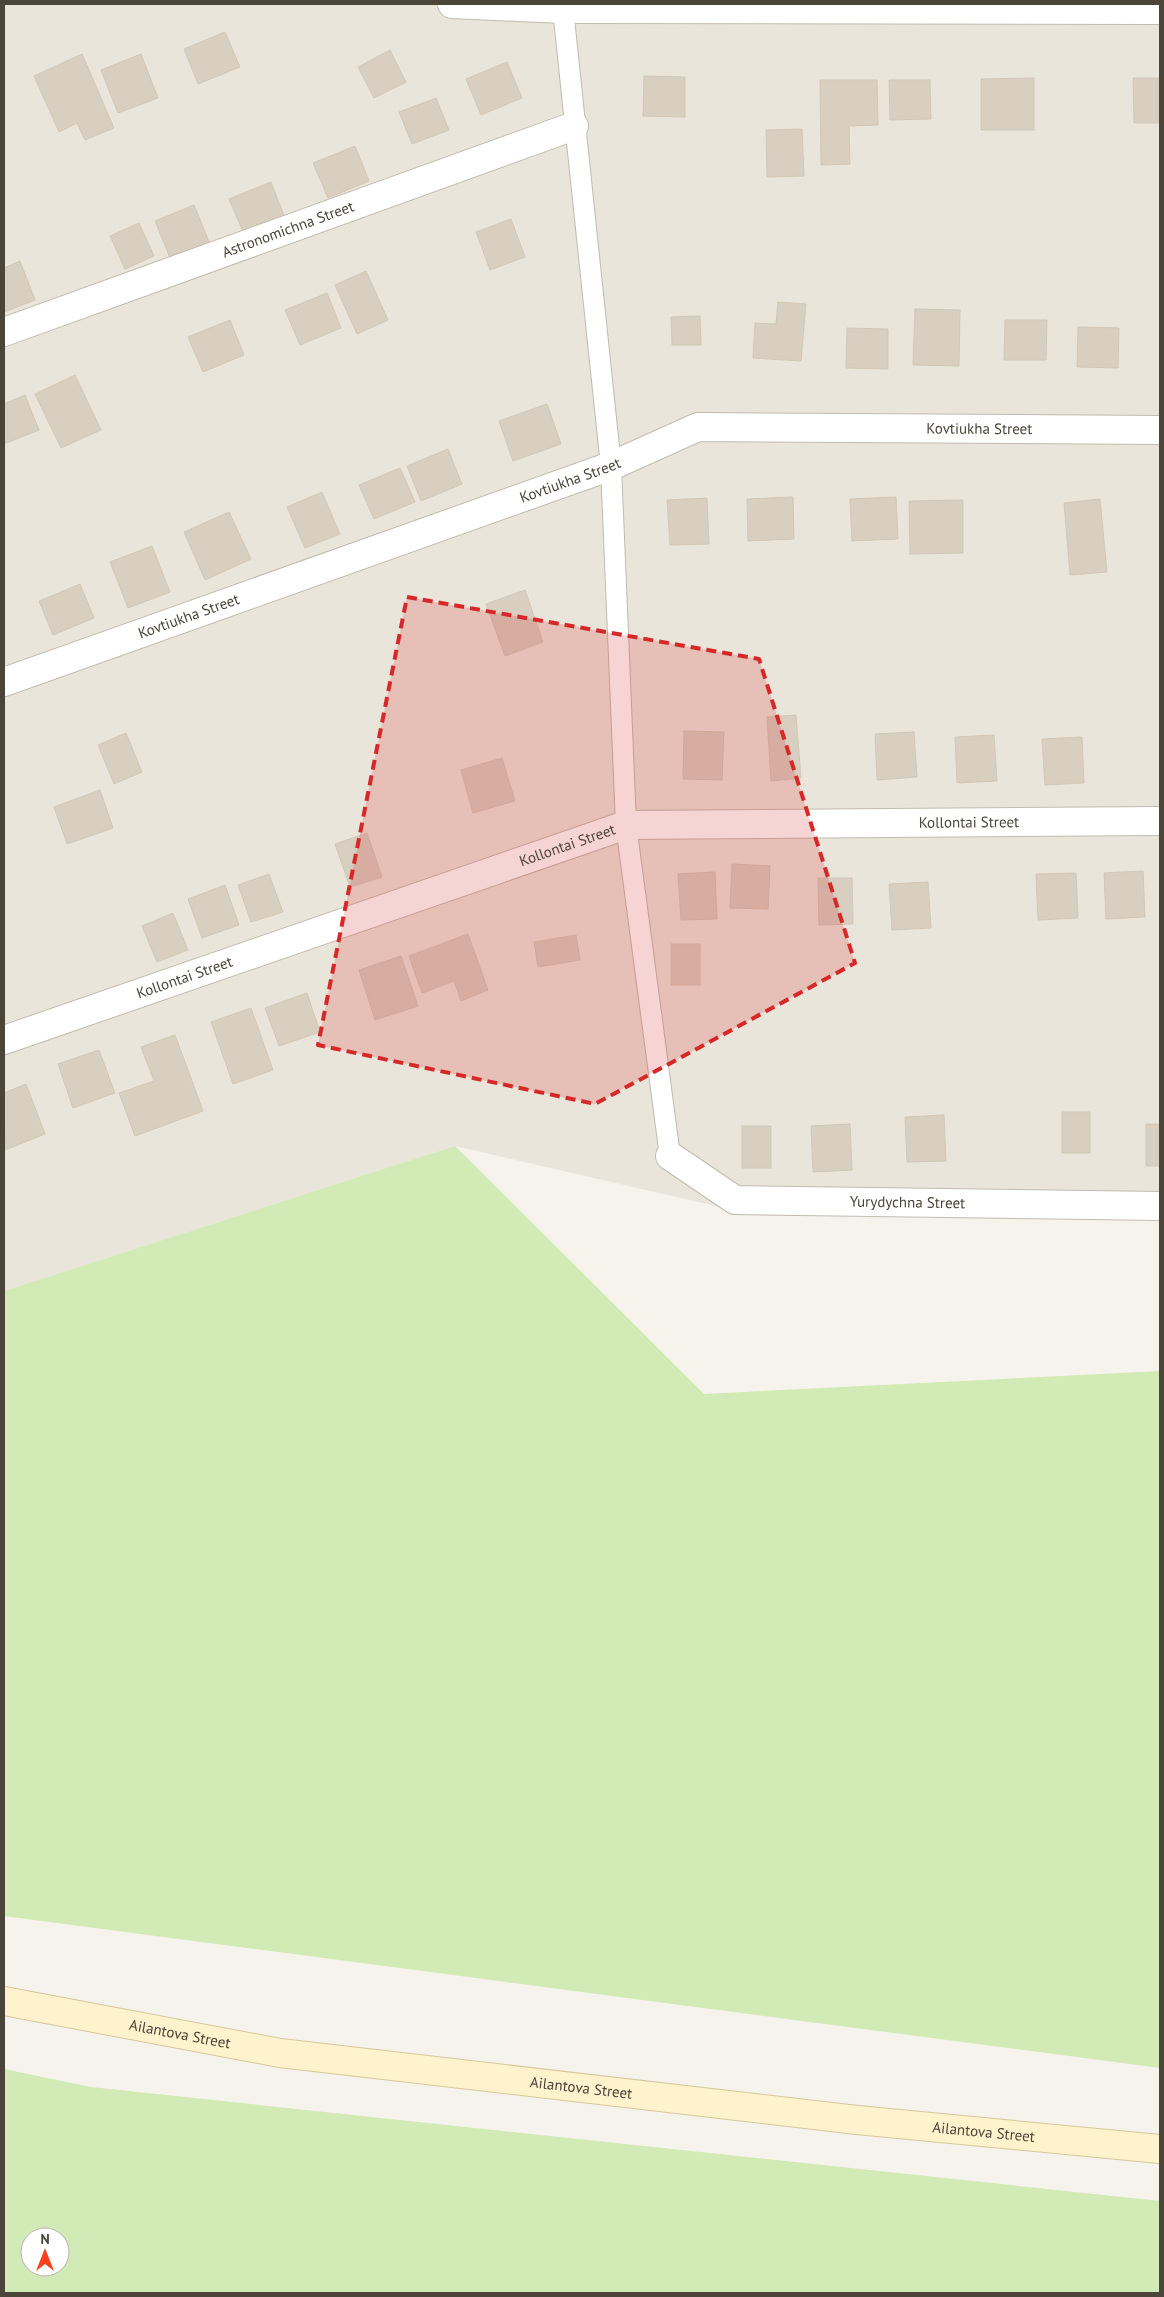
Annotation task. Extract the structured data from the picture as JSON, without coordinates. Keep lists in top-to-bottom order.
{
  "streets": {
    "street": [
      "Astronomichna Street",
      "Kovtiukha Street",
      "Kollontai Street",
      "Yurydychna Street",
      "Ailantova Street"
    ]
  },
  "north": "top"
}
